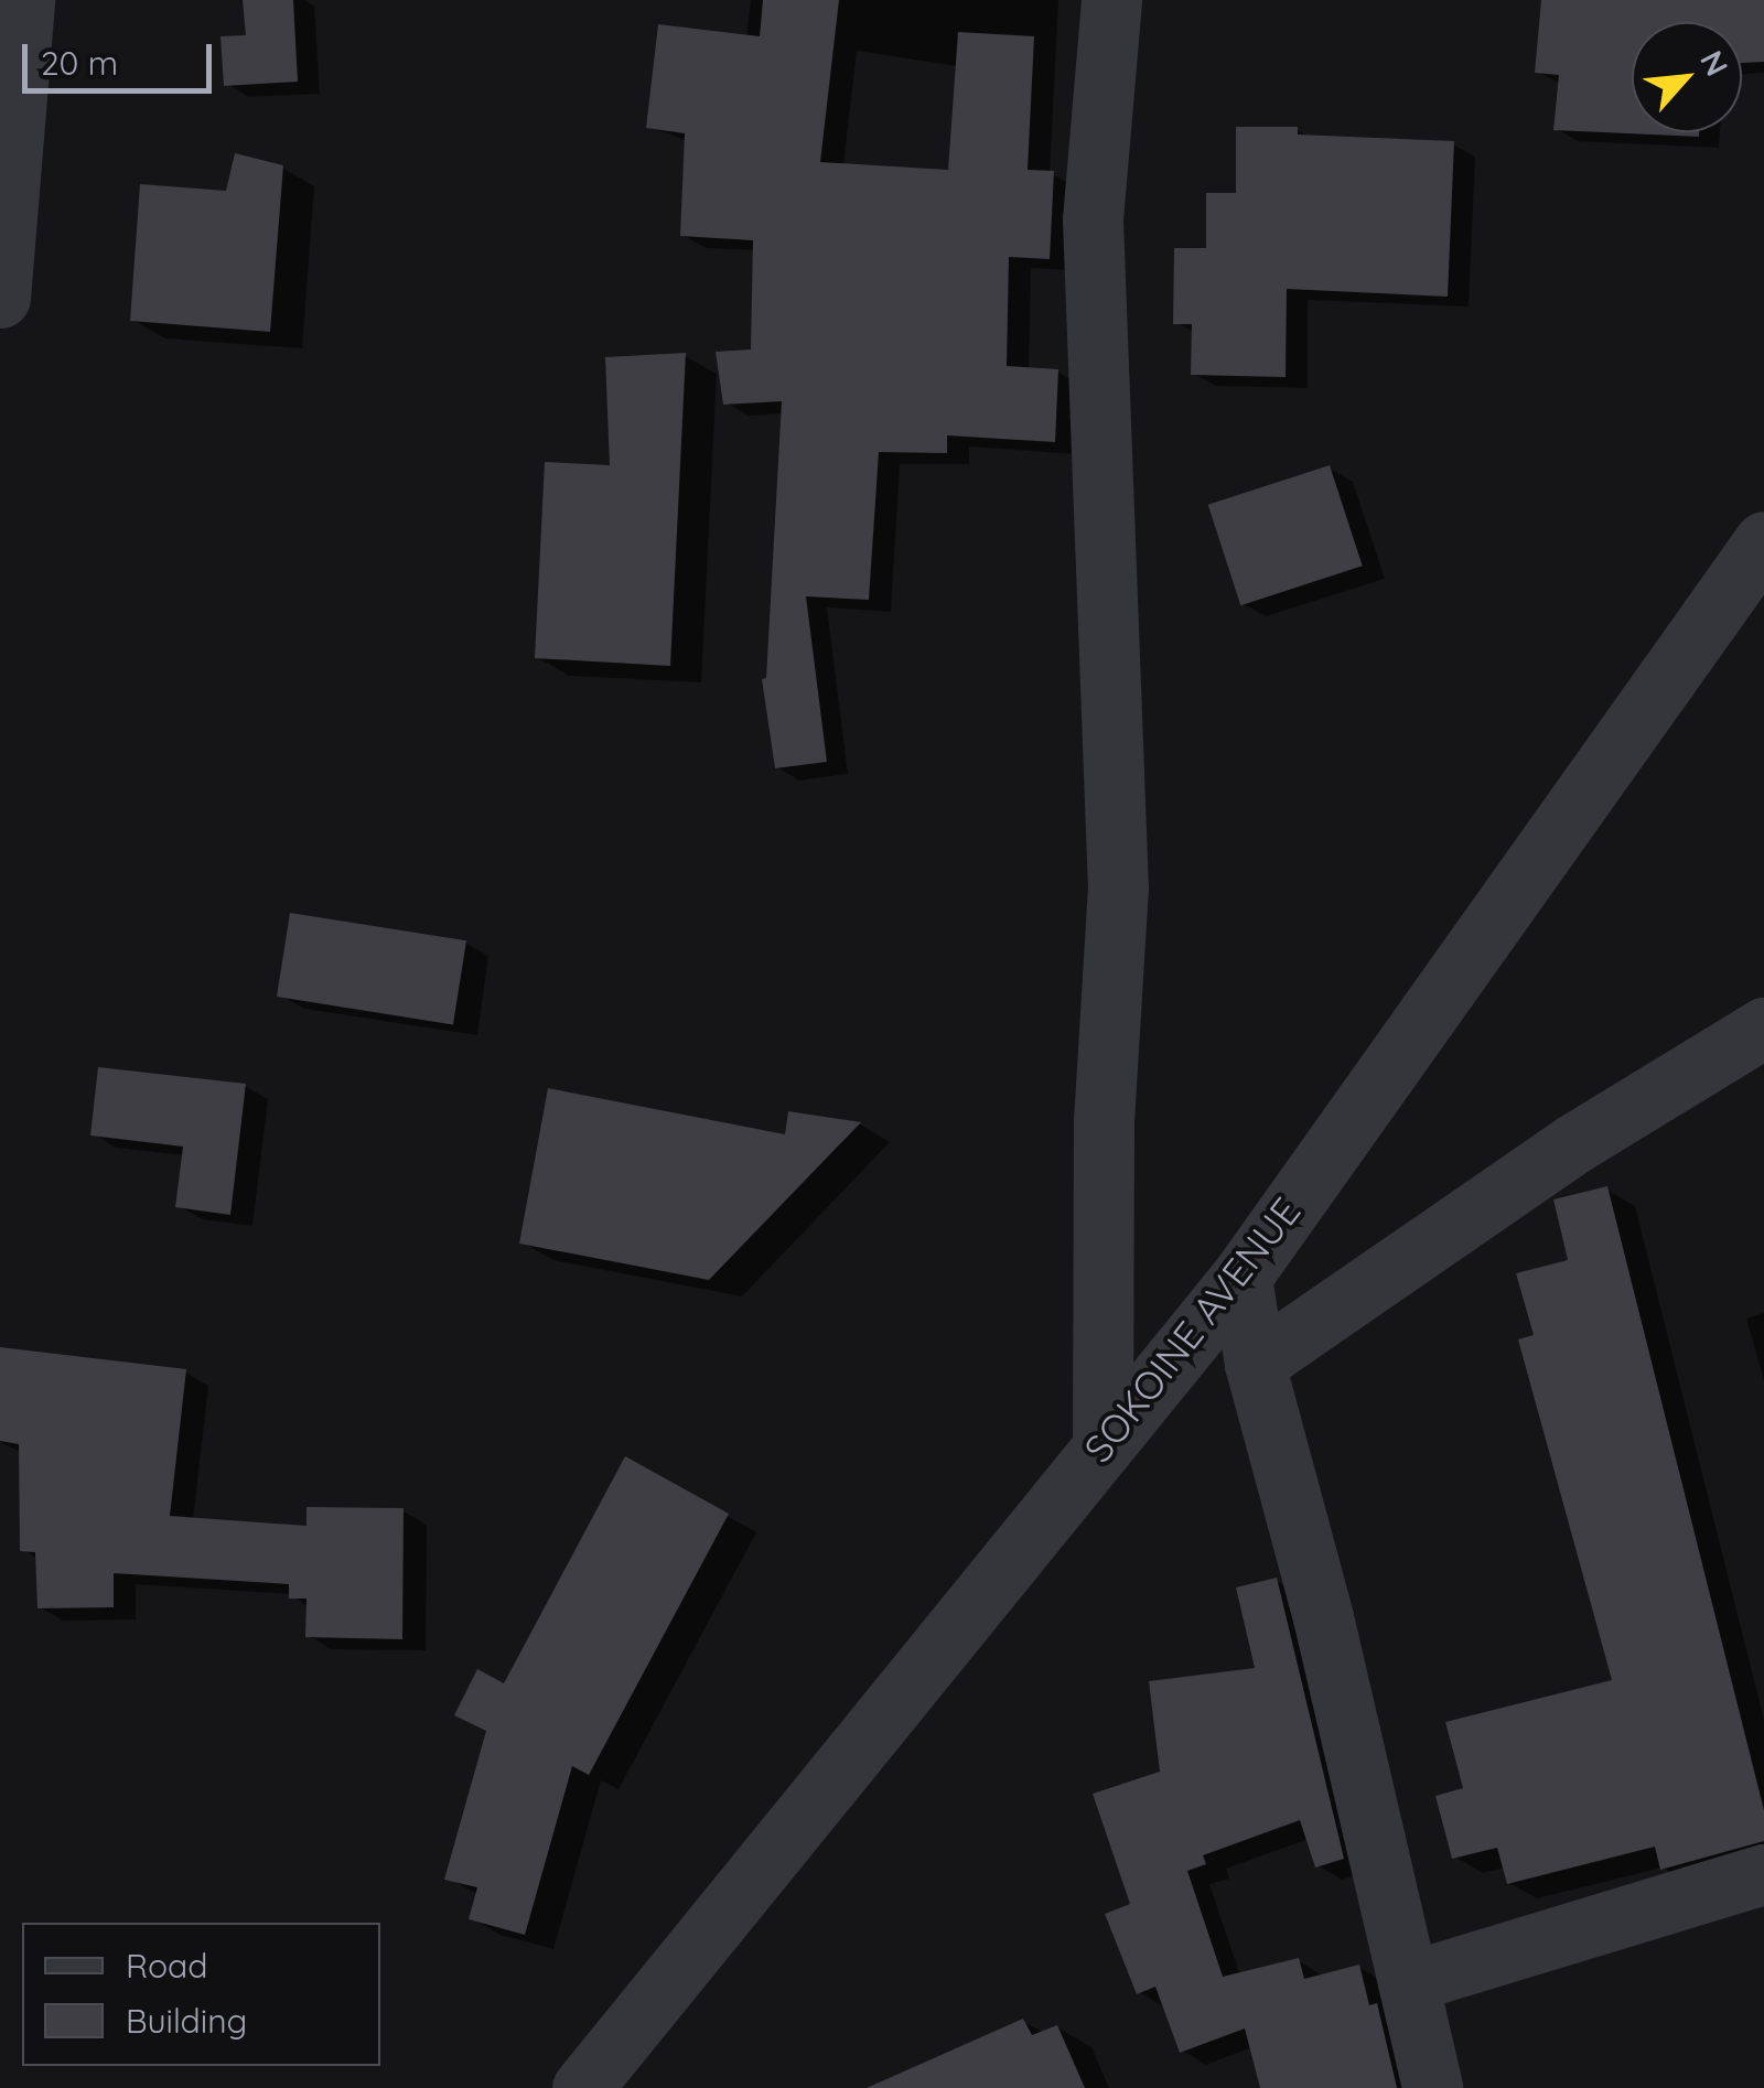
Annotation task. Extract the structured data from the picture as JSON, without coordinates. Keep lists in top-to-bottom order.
{
  "streets": {
    "street": ["SOKOINE AVENUE"]
  },
  "legend": ["Road", "Building"],
  "scale_bar": "20 m",
  "north": "top right"
}
